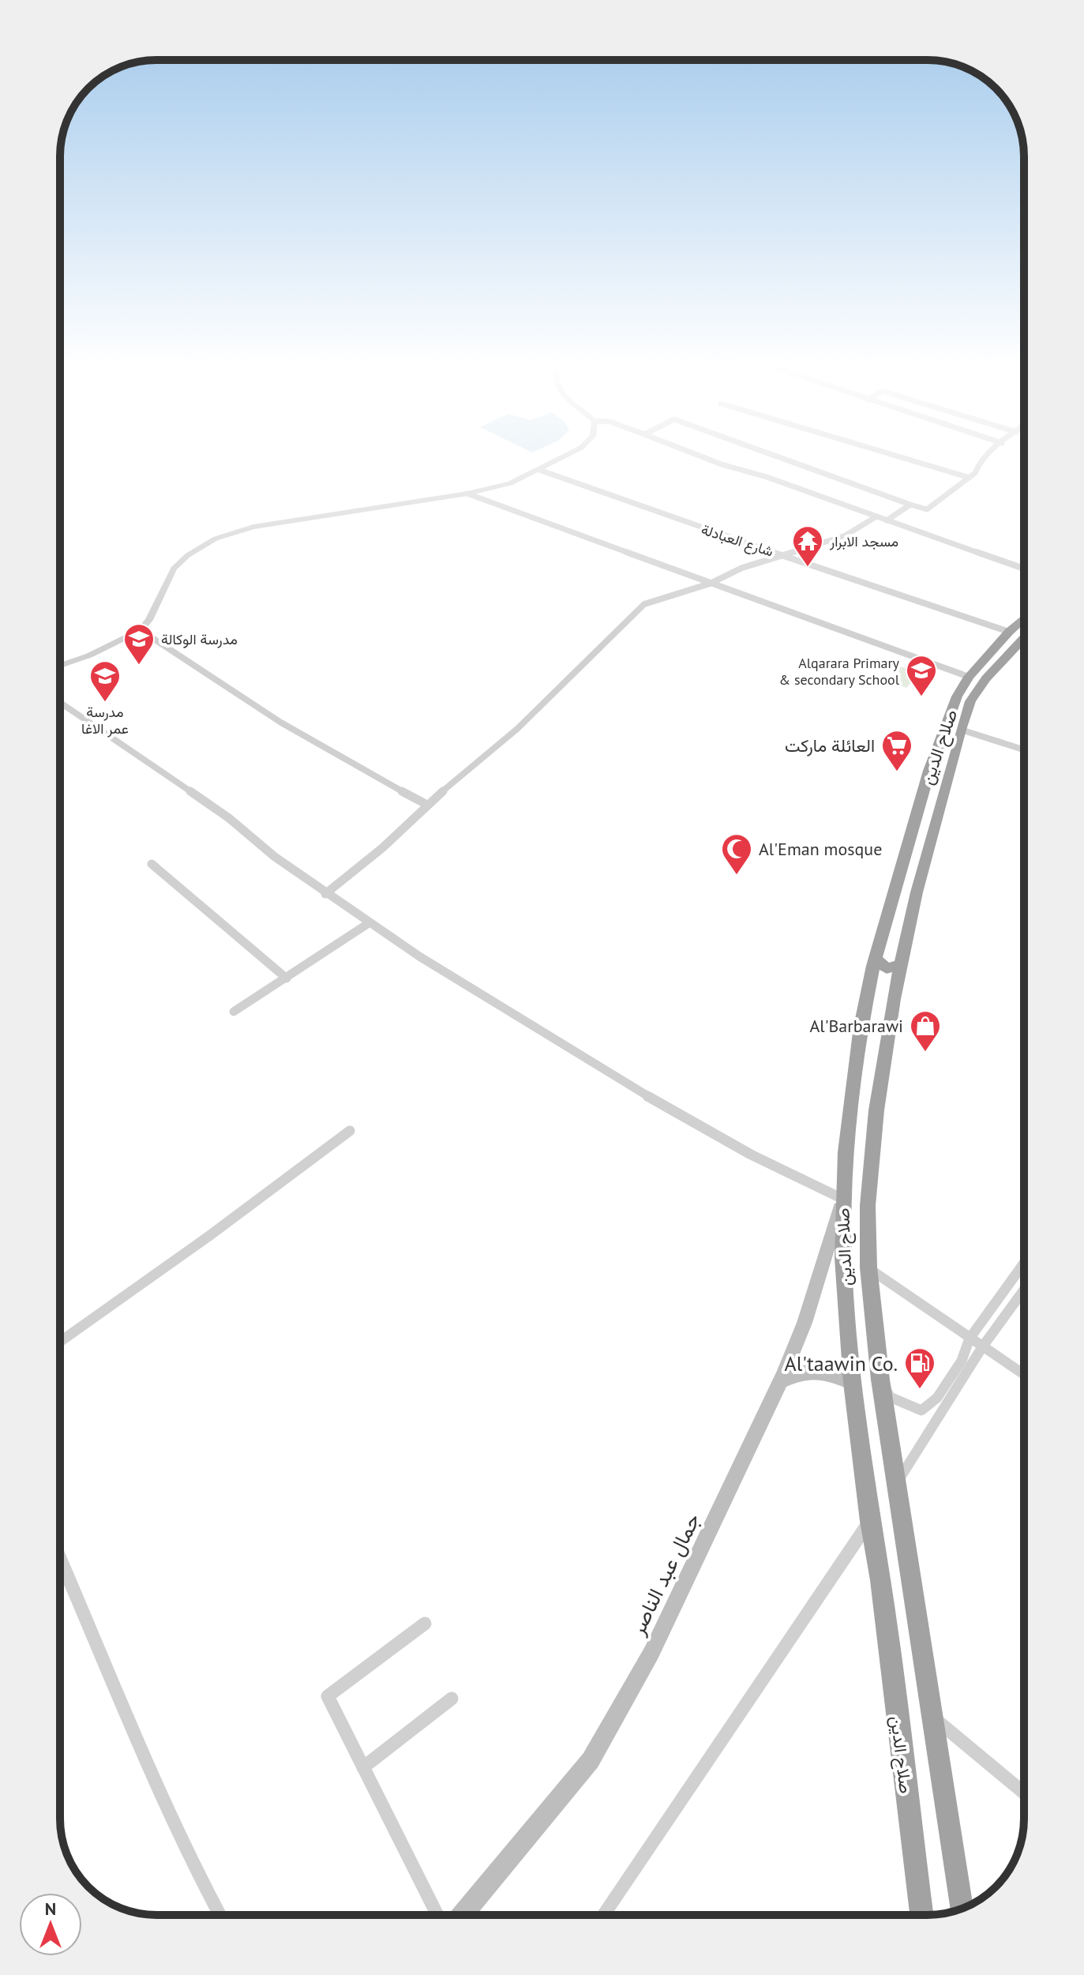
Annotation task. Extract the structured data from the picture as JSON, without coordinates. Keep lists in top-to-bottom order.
{
  "streets": {
    "highway": ["صلاح الدين"],
    "main road": ["جمال عبد الناصر"],
    "street": ["شارع العبادلة"]
  },
  "crossings": [
    ["صلاح الدين", "جمال عبد الناصر"]
  ],
  "places": {
    "temple": ["مسجد الابرار"],
    "school or university": ["مدرسة الوكالة", "Alqarara Primary & secondary School", "مدرسة عمر الاغا"],
    "supermarket": ["العائلة ماركت"],
    "mosque": ["Al'Eman mosque"],
    "shop": ["Al'Barbarawi"],
    "fuel station": ["Al'taawin Co."]
  },
  "north": "top"
}
